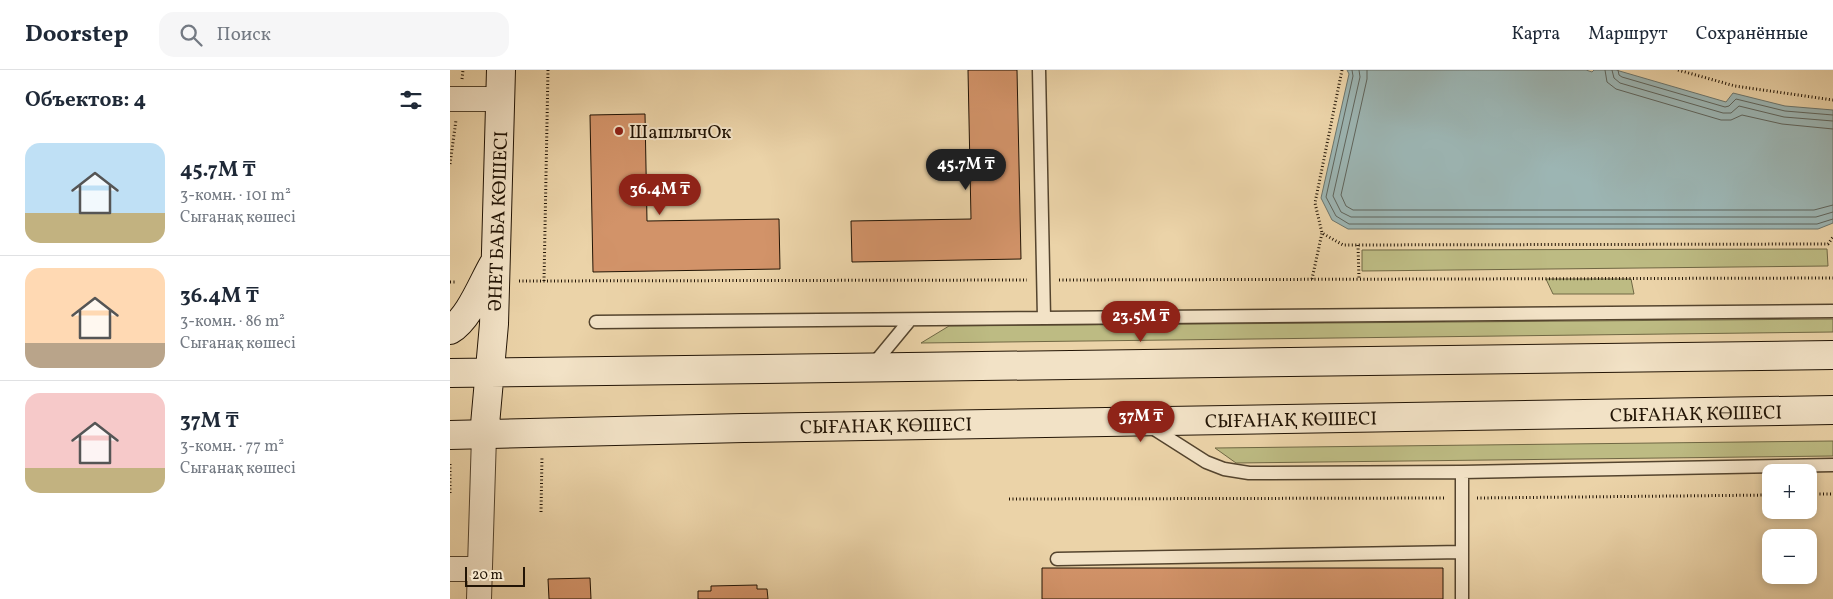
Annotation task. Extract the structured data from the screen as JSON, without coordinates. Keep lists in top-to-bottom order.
{
  "streets": {
    "main road": ["ӘНЕТ БАБА КӨШЕСІ", "СЫҒАНАҚ КӨШЕСІ"]
  },
  "crossings": [
    ["ӘНЕТ БАБА КӨШЕСІ", "СЫҒАНАҚ КӨШЕСІ"]
  ],
  "places": ["ШашлычОк"],
  "scale_bar": "20 m",
  "page": {
    "header": "Doorstep",
    "search": "Поиск",
    "nav": ["Карта", "Маршрут", "Сохранённые"],
    "heading": "Объектов: 4",
    "list": [
      {
        "name": "45.7M ₸",
        "note": "3-комн. · 101 m² · Сығанақ көшесі"
      },
      {
        "name": "36.4M ₸",
        "note": "3-комн. · 86 m² · Сығанақ көшесі"
      },
      {
        "name": "37M ₸",
        "note": "3-комн. · 77 m² · Сығанақ көшесі"
      }
    ],
    "price": [
      "45.7M ₸",
      "36.4M ₸",
      "23.5M ₸",
      "37M ₸"
    ],
    "map_buttons": ["+", "−"],
    "scale": "20 m"
  }
}
